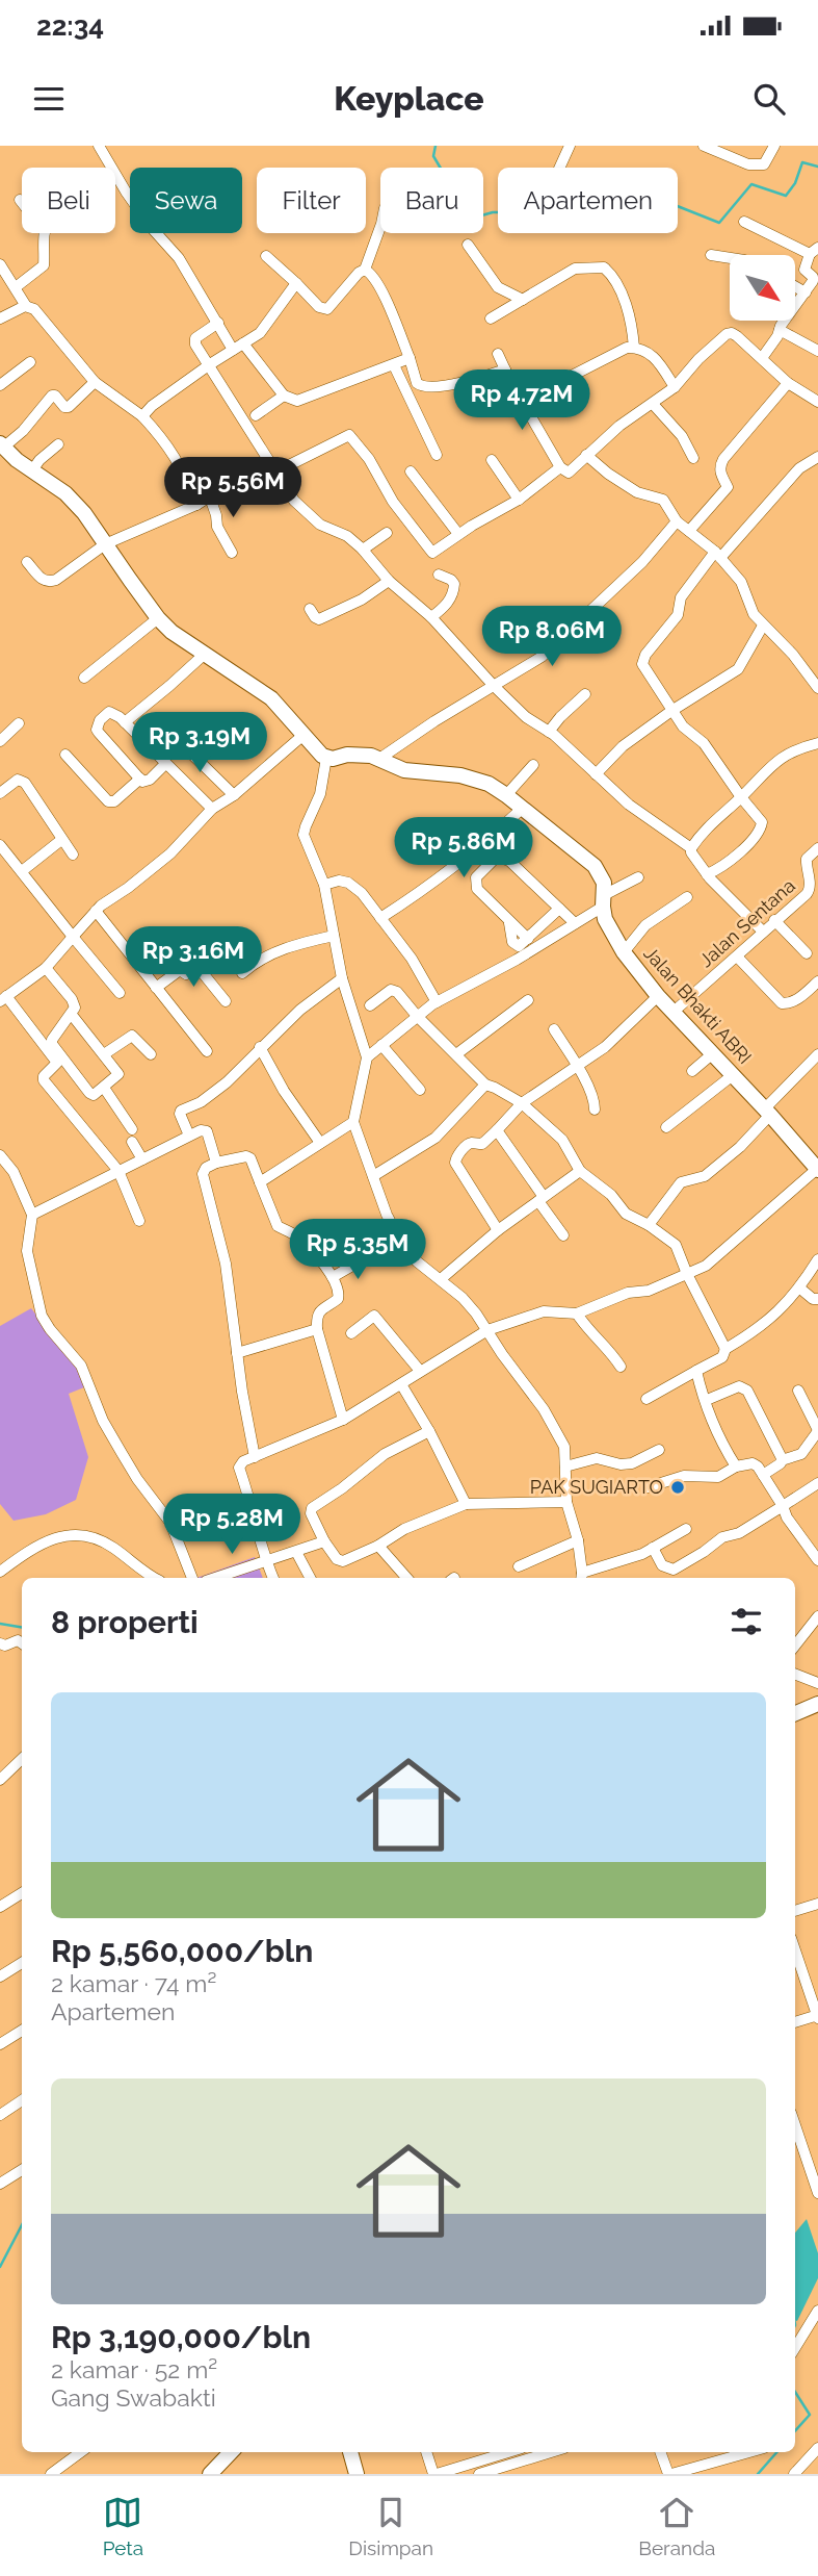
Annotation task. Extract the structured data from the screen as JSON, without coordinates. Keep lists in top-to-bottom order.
{
  "streets": {
    "street": ["Jalan Sentana", "Jalan Bhakti ABRI"]
  },
  "crossings": [
    ["Jalan Sentana", "Jalan Bhakti ABRI"]
  ],
  "places": ["PAK SUGIARTO"],
  "north": "bottom right",
  "page": {
    "status": "22:34",
    "header": "Keyplace",
    "chip": [
      "Beli",
      "Sewa",
      "Filter",
      "Baru",
      "Apartemen"
    ],
    "price": [
      "Rp 4.72M",
      "Rp 5.56M",
      "Rp 8.06M",
      "Rp 3.19M",
      "Rp 5.86M",
      "Rp 3.16M",
      "Rp 5.35M",
      "Rp 5.28M"
    ],
    "heading": "8 properti",
    "list": [
      {
        "name": "Rp 5,560,000/bln",
        "note": "2 kamar · 74 m² · Apartemen"
      },
      {
        "name": "Rp 3,190,000/bln",
        "note": "2 kamar · 52 m² · Gang Swabakti"
      }
    ],
    "tabs": ["Peta", "Disimpan", "Beranda"]
  }
}
